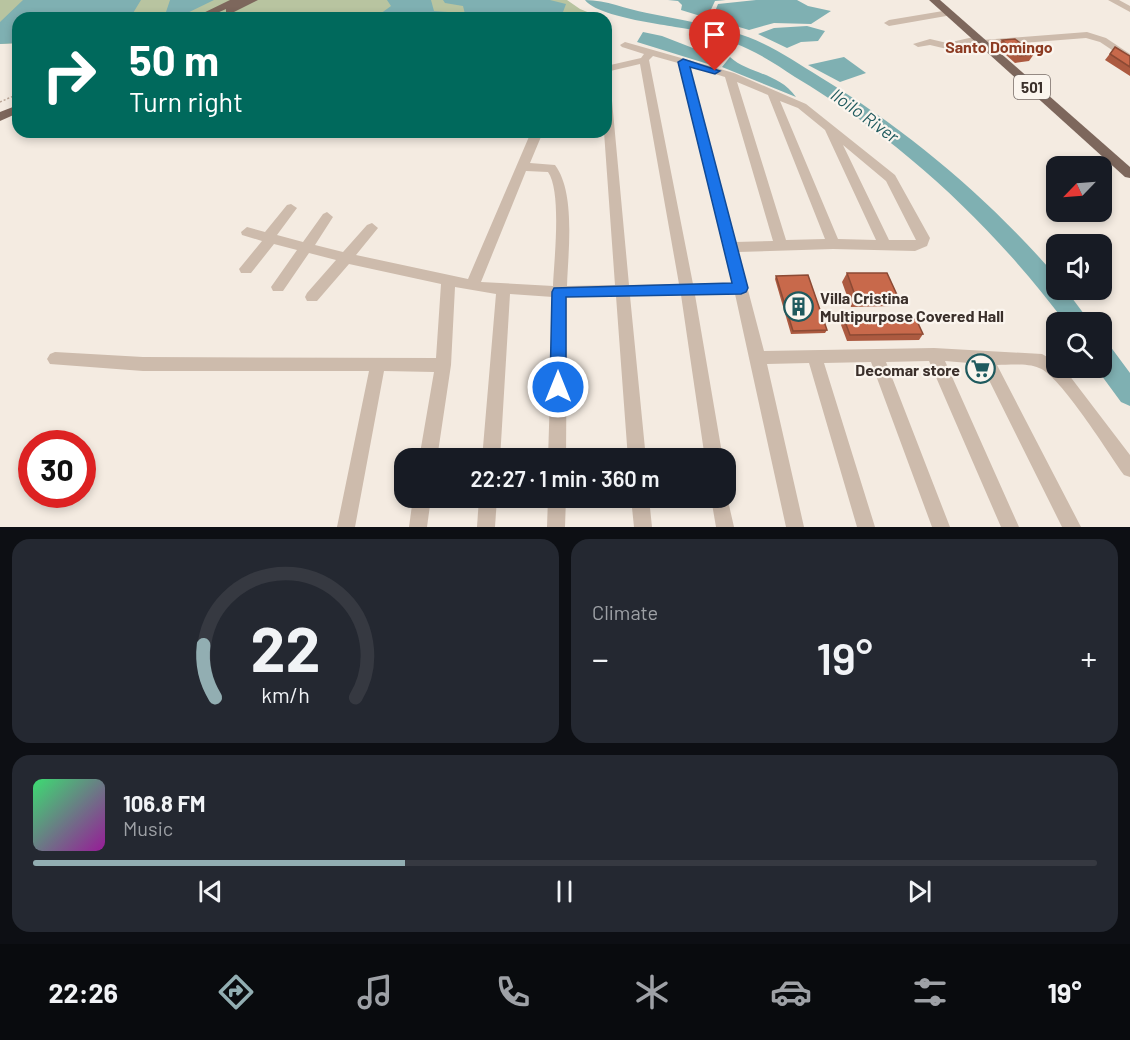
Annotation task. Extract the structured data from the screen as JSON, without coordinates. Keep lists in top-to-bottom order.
{
  "streets": {
    "main road": ["501"]
  },
  "districts": ["Santo Domingo"],
  "water": ["Iloilo River"],
  "places": {
    "building": ["Villa Cristina Multipurpose Covered Hall"],
    "supermarket": ["Decomar store"]
  },
  "north": "bottom left",
  "page": {
    "turn": ["50 m", "Turn right"],
    "limit": "30",
    "trip": "22:27 · 1 min · 360 m",
    "tile": "Climate",
    "heat": ["−", "19°", "+"],
    "song": ["106.8 FM", "Music"],
    "tabs": ["22:26", "19°"],
    "gauge": ["22", "km/h"]
  }
}
